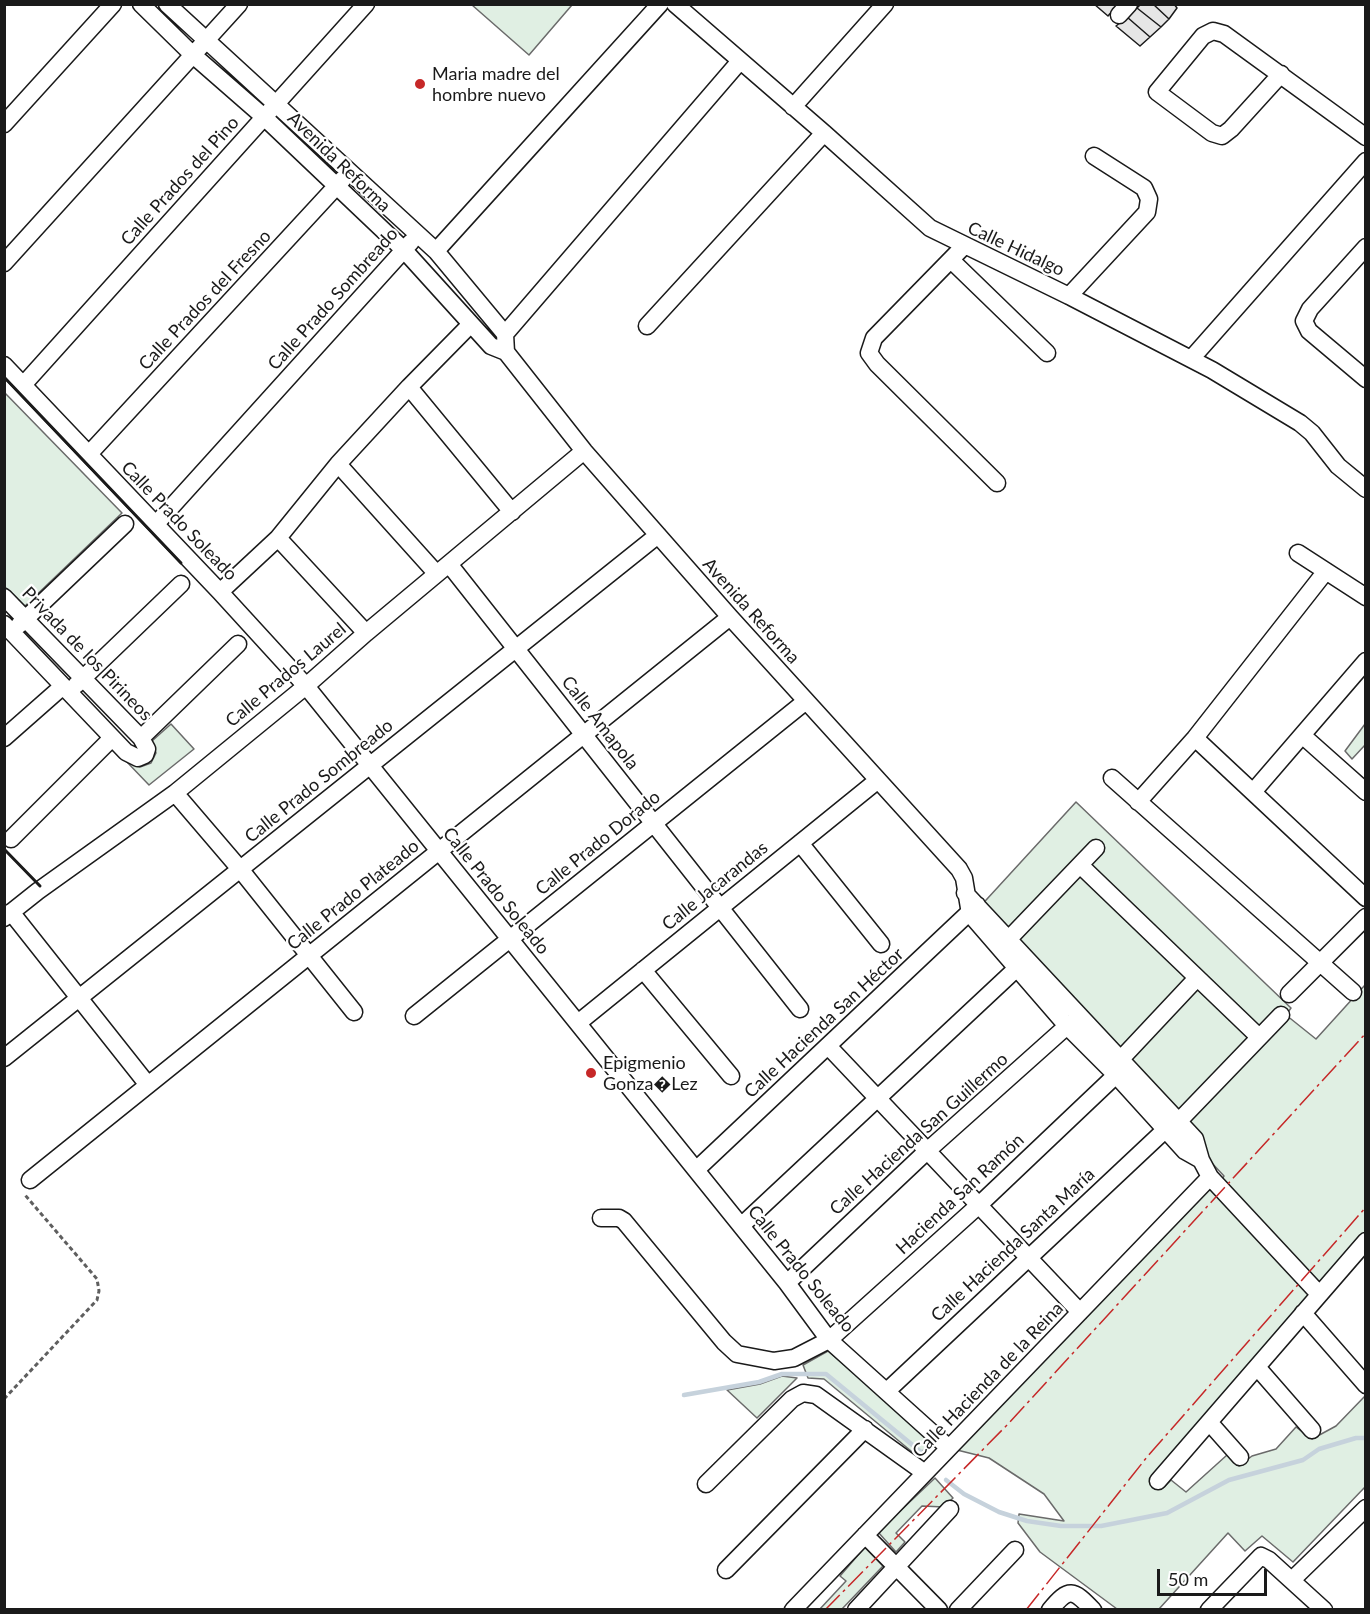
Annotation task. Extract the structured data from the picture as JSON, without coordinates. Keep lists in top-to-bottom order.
{
  "streets": {
    "street": [
      "Avenida Reforma",
      "Calle Prados del Pino",
      "Calle Hidalgo",
      "Calle Prado Sombreado",
      "Calle Prados del Fresno",
      "Calle Prado Soleado",
      "Privada de los Pirineos",
      "Calle Prados Laurel",
      "Calle Amapola",
      "Calle Prado Dorado",
      "Calle Jacarandas",
      "Calle Prado Plateado",
      "Calle Hacienda San Héctor",
      "Calle Hacienda San Guillermo",
      "Hacienda San Ramón",
      "Calle Hacienda Santa María",
      "Calle Hacienda de la Reina"
    ]
  },
  "crossings": [
    ["Avenida Reforma", "Calle Prados del Pino"],
    ["Avenida Reforma", "Calle Prado Sombreado"],
    ["Avenida Reforma", "Calle Prados del Fresno"],
    ["Avenida Reforma", "Calle Prados Laurel"],
    ["Avenida Reforma", "Calle Prado Dorado"],
    ["Avenida Reforma", "Calle Jacarandas"],
    ["Avenida Reforma", "Calle Prado Plateado"],
    ["Avenida Reforma", "Calle Hacienda San Héctor"],
    ["Avenida Reforma", "Calle Hacienda San Guillermo"],
    ["Avenida Reforma", "Hacienda San Ramón"],
    ["Avenida Reforma", "Calle Hacienda Santa María"],
    ["Avenida Reforma", "Calle Hacienda de la Reina"],
    ["Calle Prados del Pino", "Calle Prado Soleado"],
    ["Calle Prado Sombreado", "Calle Prado Soleado"],
    ["Calle Prado Sombreado", "Calle Amapola"],
    ["Calle Prados del Fresno", "Calle Prado Soleado"],
    ["Calle Prado Soleado", "Calle Prados Laurel"],
    ["Calle Prado Soleado", "Calle Prado Dorado"],
    ["Calle Prado Soleado", "Calle Jacarandas"],
    ["Calle Prado Soleado", "Calle Prado Plateado"],
    ["Calle Prado Soleado", "Calle Hacienda San Héctor"],
    ["Calle Prado Soleado", "Calle Hacienda San Guillermo"],
    ["Calle Prado Soleado", "Hacienda San Ramón"],
    ["Calle Prado Soleado", "Calle Hacienda Santa María"],
    ["Calle Prado Soleado", "Calle Hacienda de la Reina"],
    ["Calle Prados Laurel", "Calle Amapola"],
    ["Calle Amapola", "Calle Prado Dorado"],
    ["Calle Amapola", "Calle Jacarandas"],
    ["Calle Amapola", "Calle Prado Plateado"]
  ],
  "places": ["Maria madre del hombre nuevo", "Epigmenio Gonza�Lez"],
  "scale_bar": "50 m"
}
